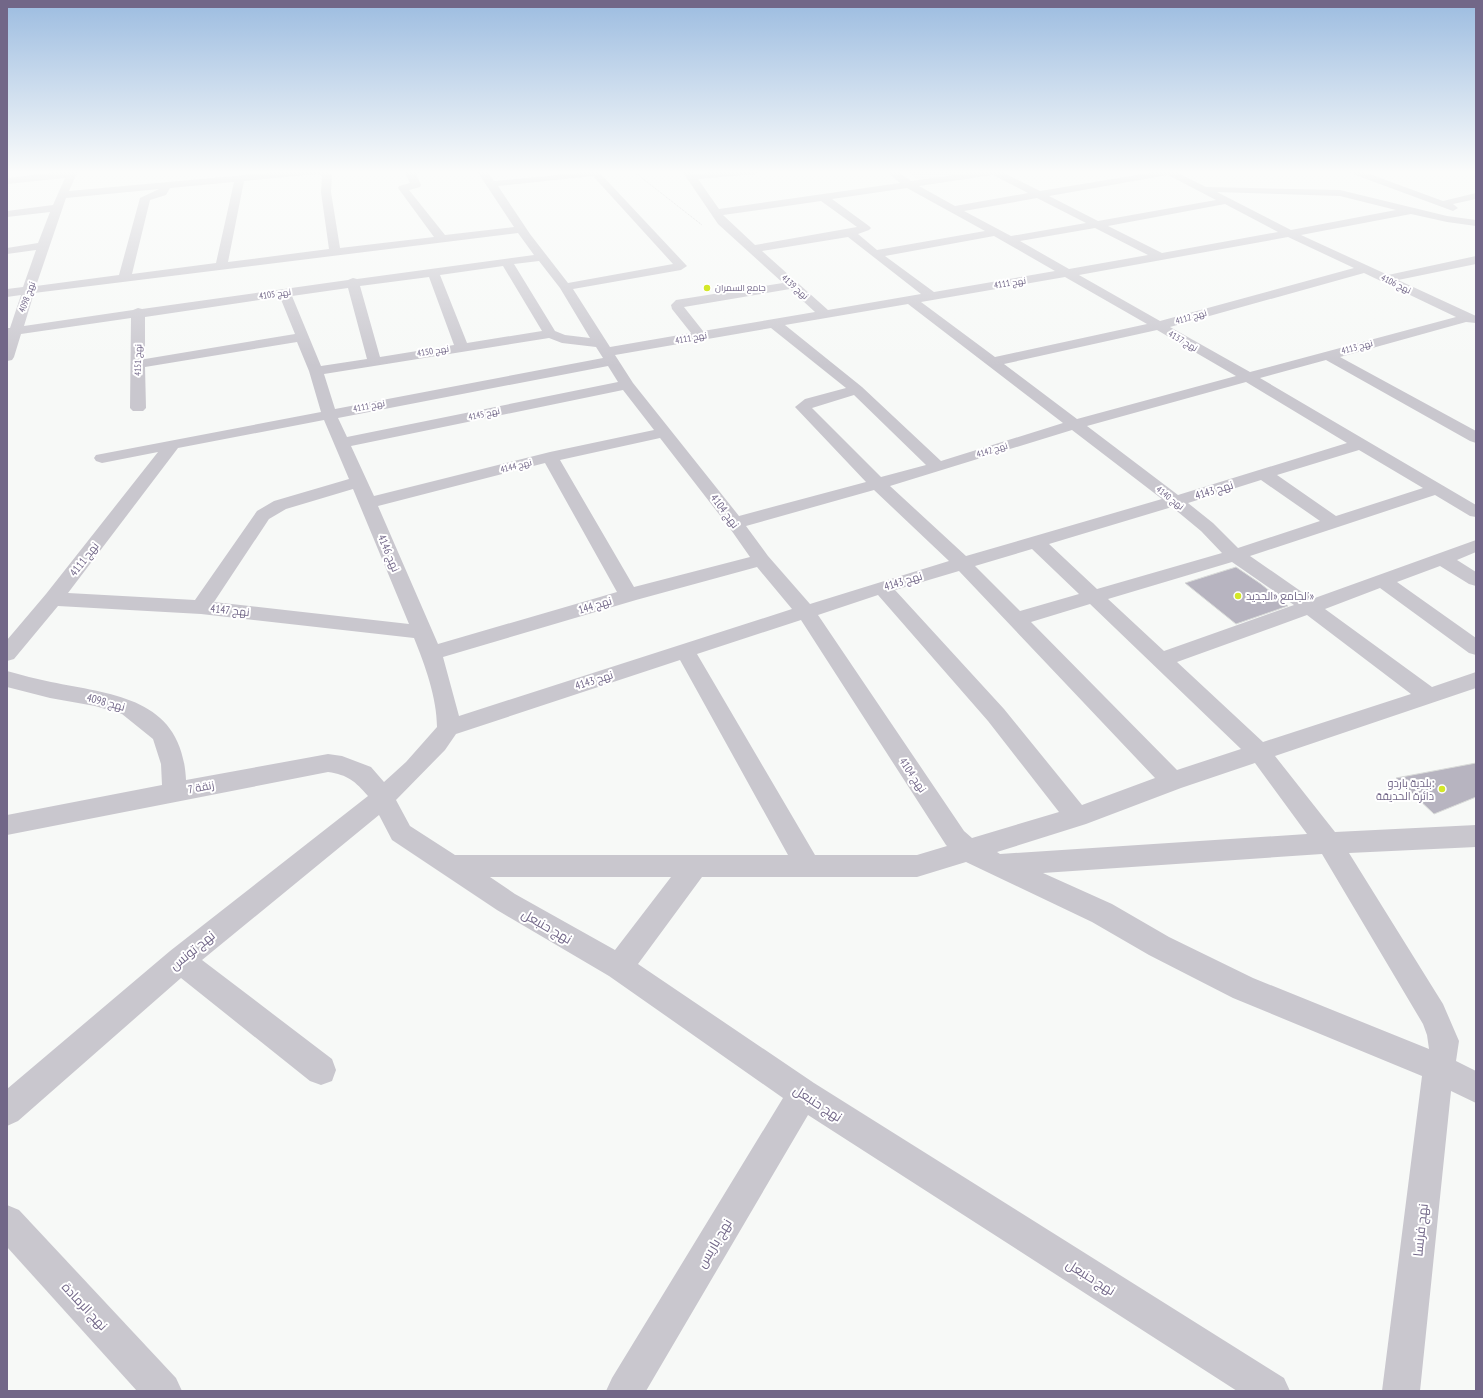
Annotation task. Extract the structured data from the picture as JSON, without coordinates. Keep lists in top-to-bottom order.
{
  "streets": {
    "street": [
      "نهج 4111",
      "نهج 4106",
      "نهج 4139",
      "نهج 4105",
      "نهج 4098",
      "نهج 4112",
      "نهج 4137",
      "نهج 4113",
      "نهج 4150",
      "نهج 4151",
      "نهج 4145",
      "نهج 4142",
      "نهج 4144",
      "نهج 4143",
      "نهج 4140",
      "نهج 4104",
      "نهج 4146",
      "نهج 144",
      "نهج 4147",
      "زنقة 7",
      "نهج حنبعل",
      "نهج تونس",
      "نهج فرنسا",
      "نهج باريس",
      "نهج الرمادة"
    ]
  },
  "crossings": [
    ["نهج 4111", "نهج 4139"],
    ["نهج 4111", "نهج 4137"],
    ["نهج 4111", "نهج 4140"],
    ["نهج 4111", "نهج 4104"],
    ["نهج 4111", "نهج 4146"],
    ["نهج 4106", "نهج 4112"],
    ["نهج 4106", "نهج 4113"],
    ["نهج 4105", "نهج 4098"],
    ["نهج 4105", "نهج 4151"],
    ["نهج 4105", "نهج 4104"],
    ["نهج 4105", "نهج 4146"],
    ["نهج 4098", "زنقة 7"],
    ["نهج 4112", "نهج 4137"],
    ["نهج 4112", "نهج 4140"],
    ["نهج 4137", "نهج 4113"],
    ["نهج 4137", "نهج 4142"],
    ["نهج 4137", "نهج 4143"],
    ["نهج 4113", "نهج 4142"],
    ["نهج 4150", "نهج 4146"],
    ["نهج 4145", "نهج 4104"],
    ["نهج 4145", "نهج 4146"],
    ["نهج 4142", "نهج 4140"],
    ["نهج 4142", "نهج 4104"],
    ["نهج 4144", "نهج 4104"],
    ["نهج 4144", "نهج 4146"],
    ["نهج 4143", "نهج 4140"],
    ["نهج 4143", "نهج 4104"],
    ["نهج 4143", "نهج 4146"],
    ["نهج 4143", "نهج فرنسا"],
    ["نهج 4104", "نهج 144"],
    ["نهج 4146", "نهج 144"],
    ["نهج 4146", "نهج 4147"],
    ["زنقة 7", "نهج حنبعل"],
    ["زنقة 7", "نهج تونس"],
    ["نهج حنبعل", "نهج تونس"],
    ["نهج حنبعل", "نهج باريس"]
  ],
  "places": ["جامع السمران", "الجامع «الجديد»", "بلدية باردو: دائرة الحديقة"]
}
